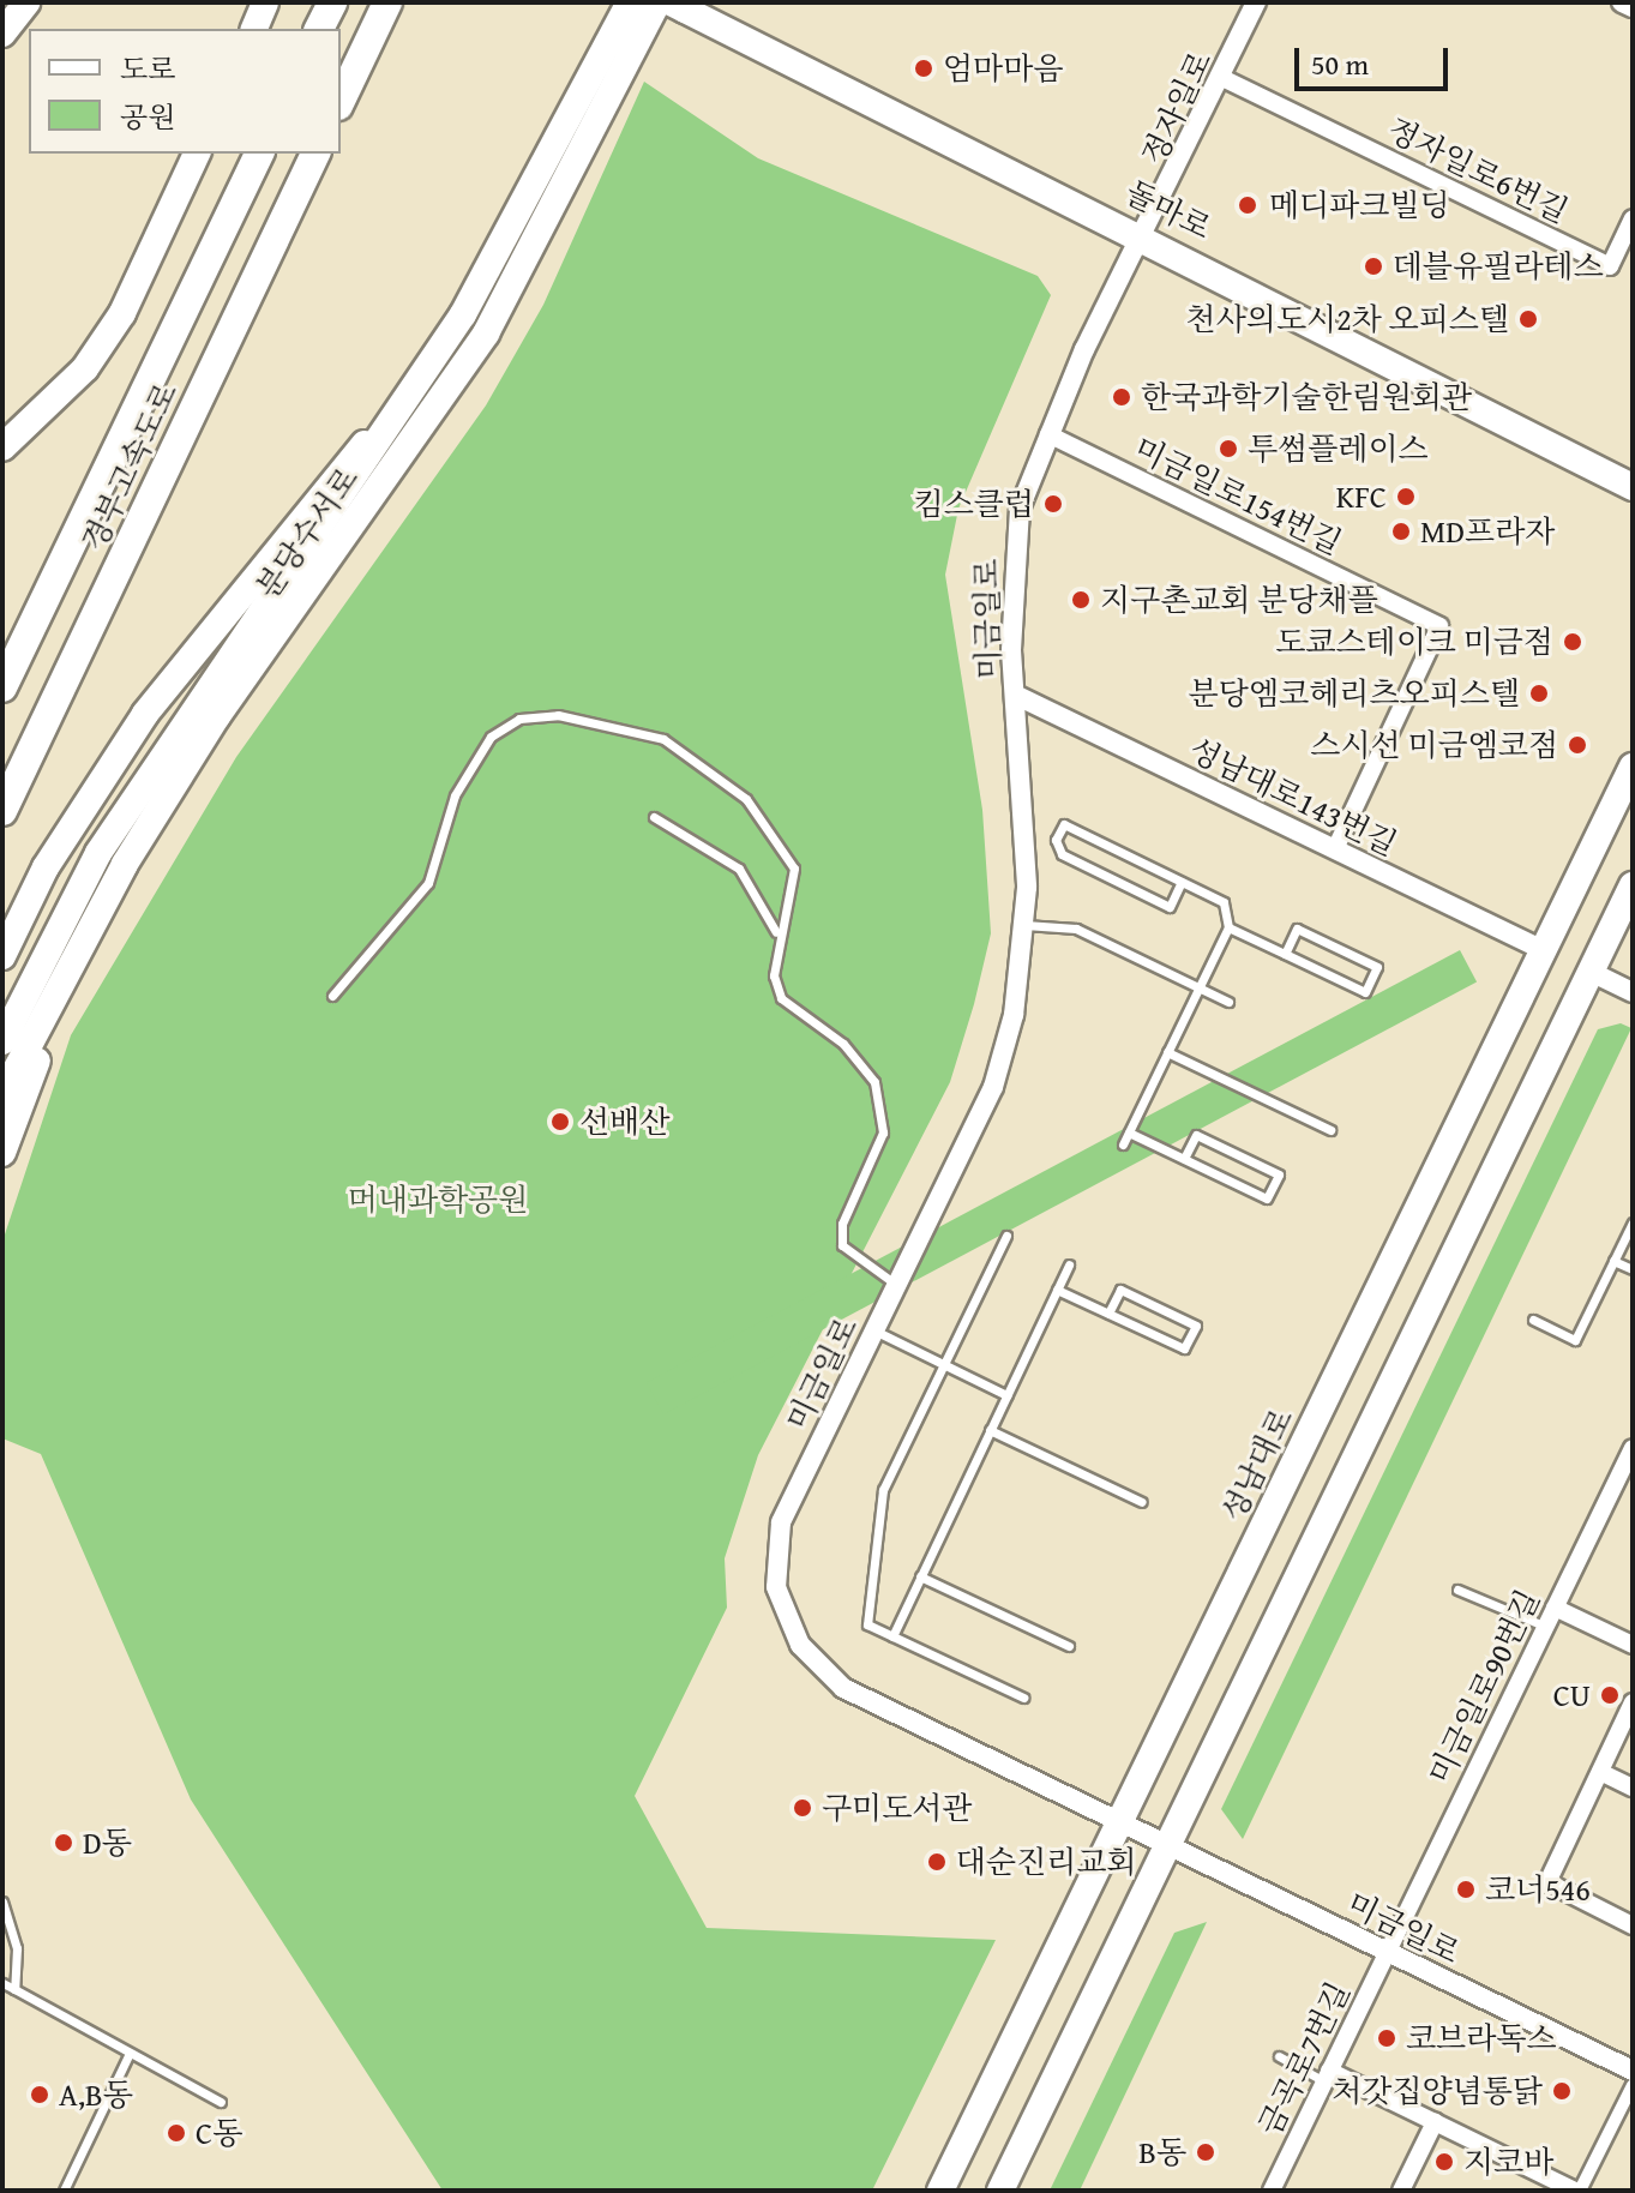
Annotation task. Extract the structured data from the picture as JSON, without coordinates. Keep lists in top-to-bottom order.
{
  "streets": {
    "highway": ["경부고속도로"],
    "main road": ["돌마로", "분당수서로", "성남대로"],
    "street": [
      "정자일로",
      "정자일로6번길",
      "미금일로154번길",
      "미금일로",
      "성남대로143번길",
      "미금일로90번길",
      "금곡로7번길"
    ]
  },
  "crossings": [
    ["정자일로", "정자일로6번길"],
    ["정자일로", "돌마로"],
    ["정자일로", "미금일로"],
    ["돌마로", "미금일로"],
    ["미금일로154번길", "미금일로"],
    ["미금일로154번길", "성남대로143번길"],
    ["미금일로", "성남대로143번길"],
    ["미금일로", "성남대로"],
    ["미금일로", "미금일로90번길"],
    ["미금일로", "금곡로7번길"],
    ["성남대로143번길", "성남대로"],
    ["미금일로90번길", "금곡로7번길"]
  ],
  "parks": ["머내과학공원"],
  "places": [
    "엄마마음",
    "메디파크빌딩",
    "데블유필라테스",
    "천사의도시2차 오피스텔",
    "한국과학기술한림원회관",
    "투썸플레이스",
    "KFC",
    "킴스클럽",
    "MD프라자",
    "지구촌교회 분당채플",
    "도쿄스테이크 미금점",
    "분당엠코헤리츠오피스텔",
    "스시선 미금엠코점",
    "선배산",
    "CU",
    "구미도서관",
    "D동",
    "대순진리교회",
    "코너546",
    "코브라독스",
    "처갓집양념통닭",
    "A,B동",
    "C동",
    "B동",
    "지코바"
  ],
  "legend": ["도로", "공원"],
  "scale_bar": "50 m"
}
